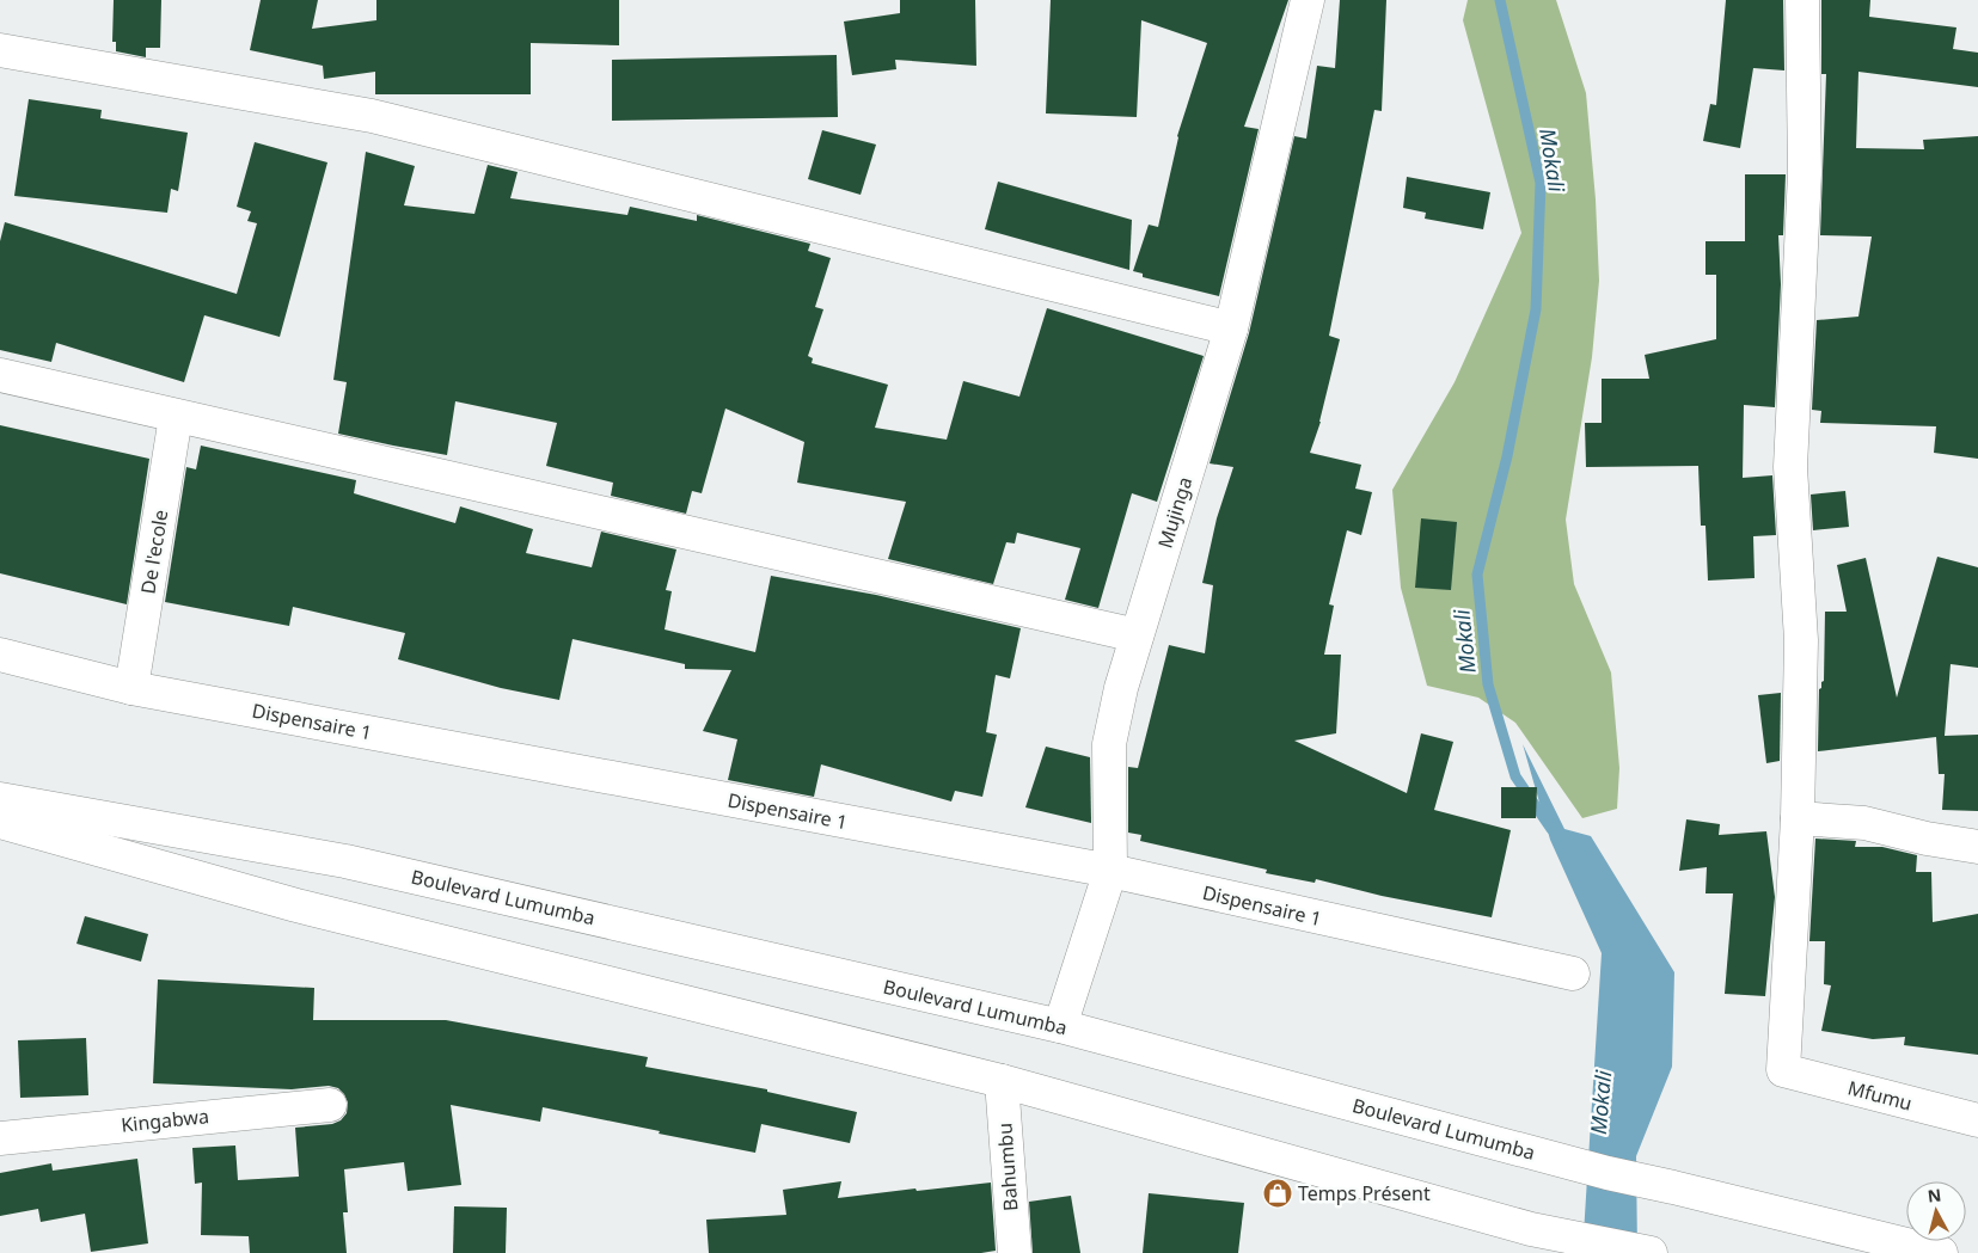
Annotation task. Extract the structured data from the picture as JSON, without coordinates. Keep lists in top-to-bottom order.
{
  "streets": {
    "main road": [
      "Mujinga",
      "De l'ecole",
      "Dispensaire 1",
      "Boulevard Lumumba",
      "Mfumu",
      "Kingabwa",
      "Bahumbu"
    ]
  },
  "crossings": [
    ["Mujinga", "Dispensaire 1"],
    ["Mujinga", "Boulevard Lumumba"],
    ["De l'ecole", "Dispensaire 1"]
  ],
  "water": ["Mokali"],
  "places": {
    "shop": ["Temps Présent"]
  },
  "north": "top"
}
